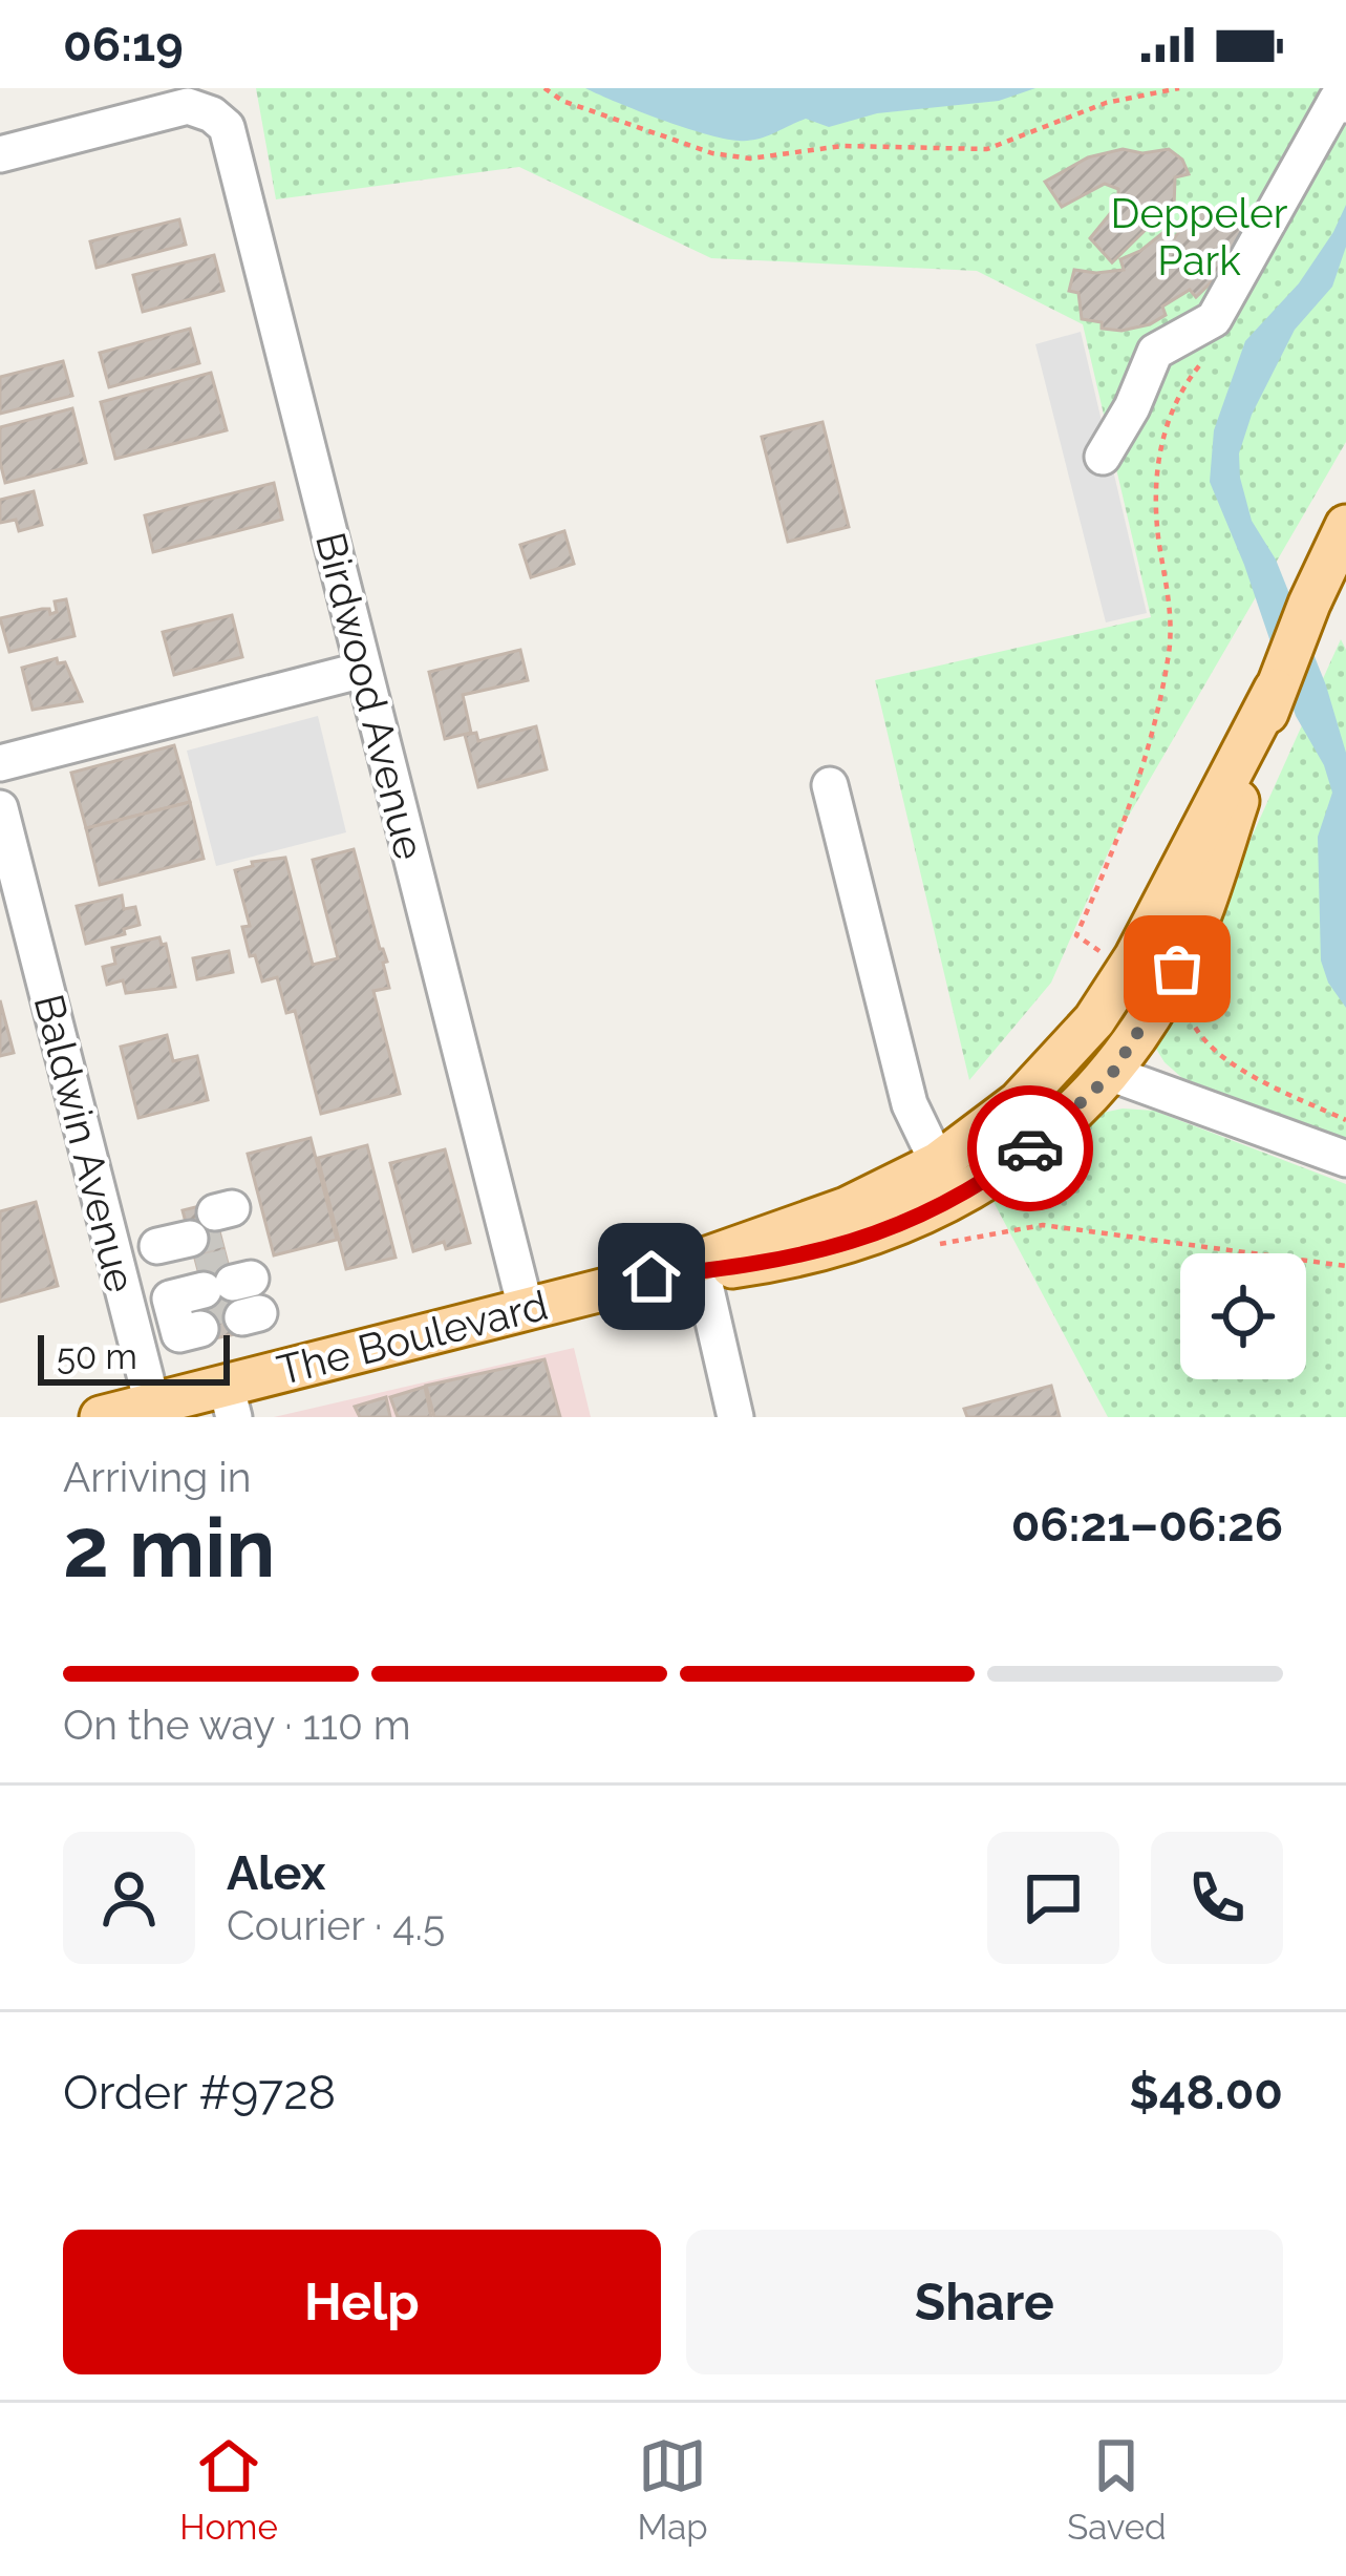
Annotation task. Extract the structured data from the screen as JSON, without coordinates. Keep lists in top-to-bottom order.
{
  "streets": {
    "main road": ["The Boulevard"],
    "street": ["Birdwood Avenue", "Baldwin Avenue"]
  },
  "crossings": [
    ["Birdwood Avenue", "The Boulevard"],
    ["Baldwin Avenue", "The Boulevard"]
  ],
  "parks": ["Deppeler Park"],
  "scale_bar": "50 m",
  "page": {
    "status": "06:19",
    "scale": "50 m",
    "heading": ["2 min", "Arriving in", "06:21–06:26"],
    "panel": [
      "Alex",
      "Courier · 4.5",
      "Order #9728",
      "$48.00"
    ],
    "bar": "On the way · 110 m",
    "buttons": ["Help", "Share"],
    "tabs": ["Home", "Map", "Saved"]
  }
}
